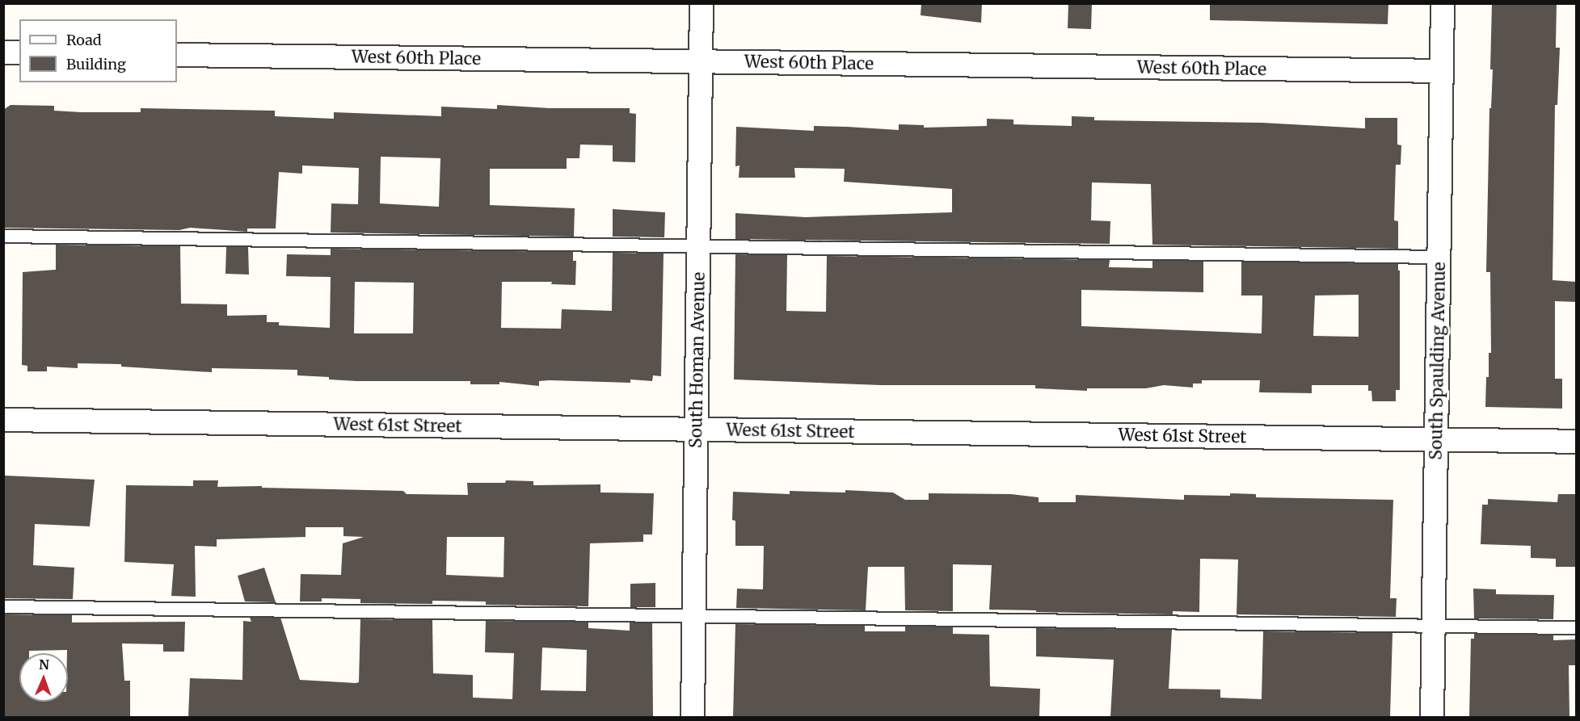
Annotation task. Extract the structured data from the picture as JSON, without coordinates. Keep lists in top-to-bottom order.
{
  "streets": {
    "street": [
      "West 60th Place",
      "South Homan Avenue",
      "South Spaulding Avenue",
      "West 61st Street"
    ]
  },
  "crossings": [
    ["West 60th Place", "South Homan Avenue"],
    ["West 60th Place", "South Spaulding Avenue"],
    ["South Homan Avenue", "West 61st Street"],
    ["South Spaulding Avenue", "West 61st Street"]
  ],
  "legend": ["Road", "Building"],
  "north": "top"
}
